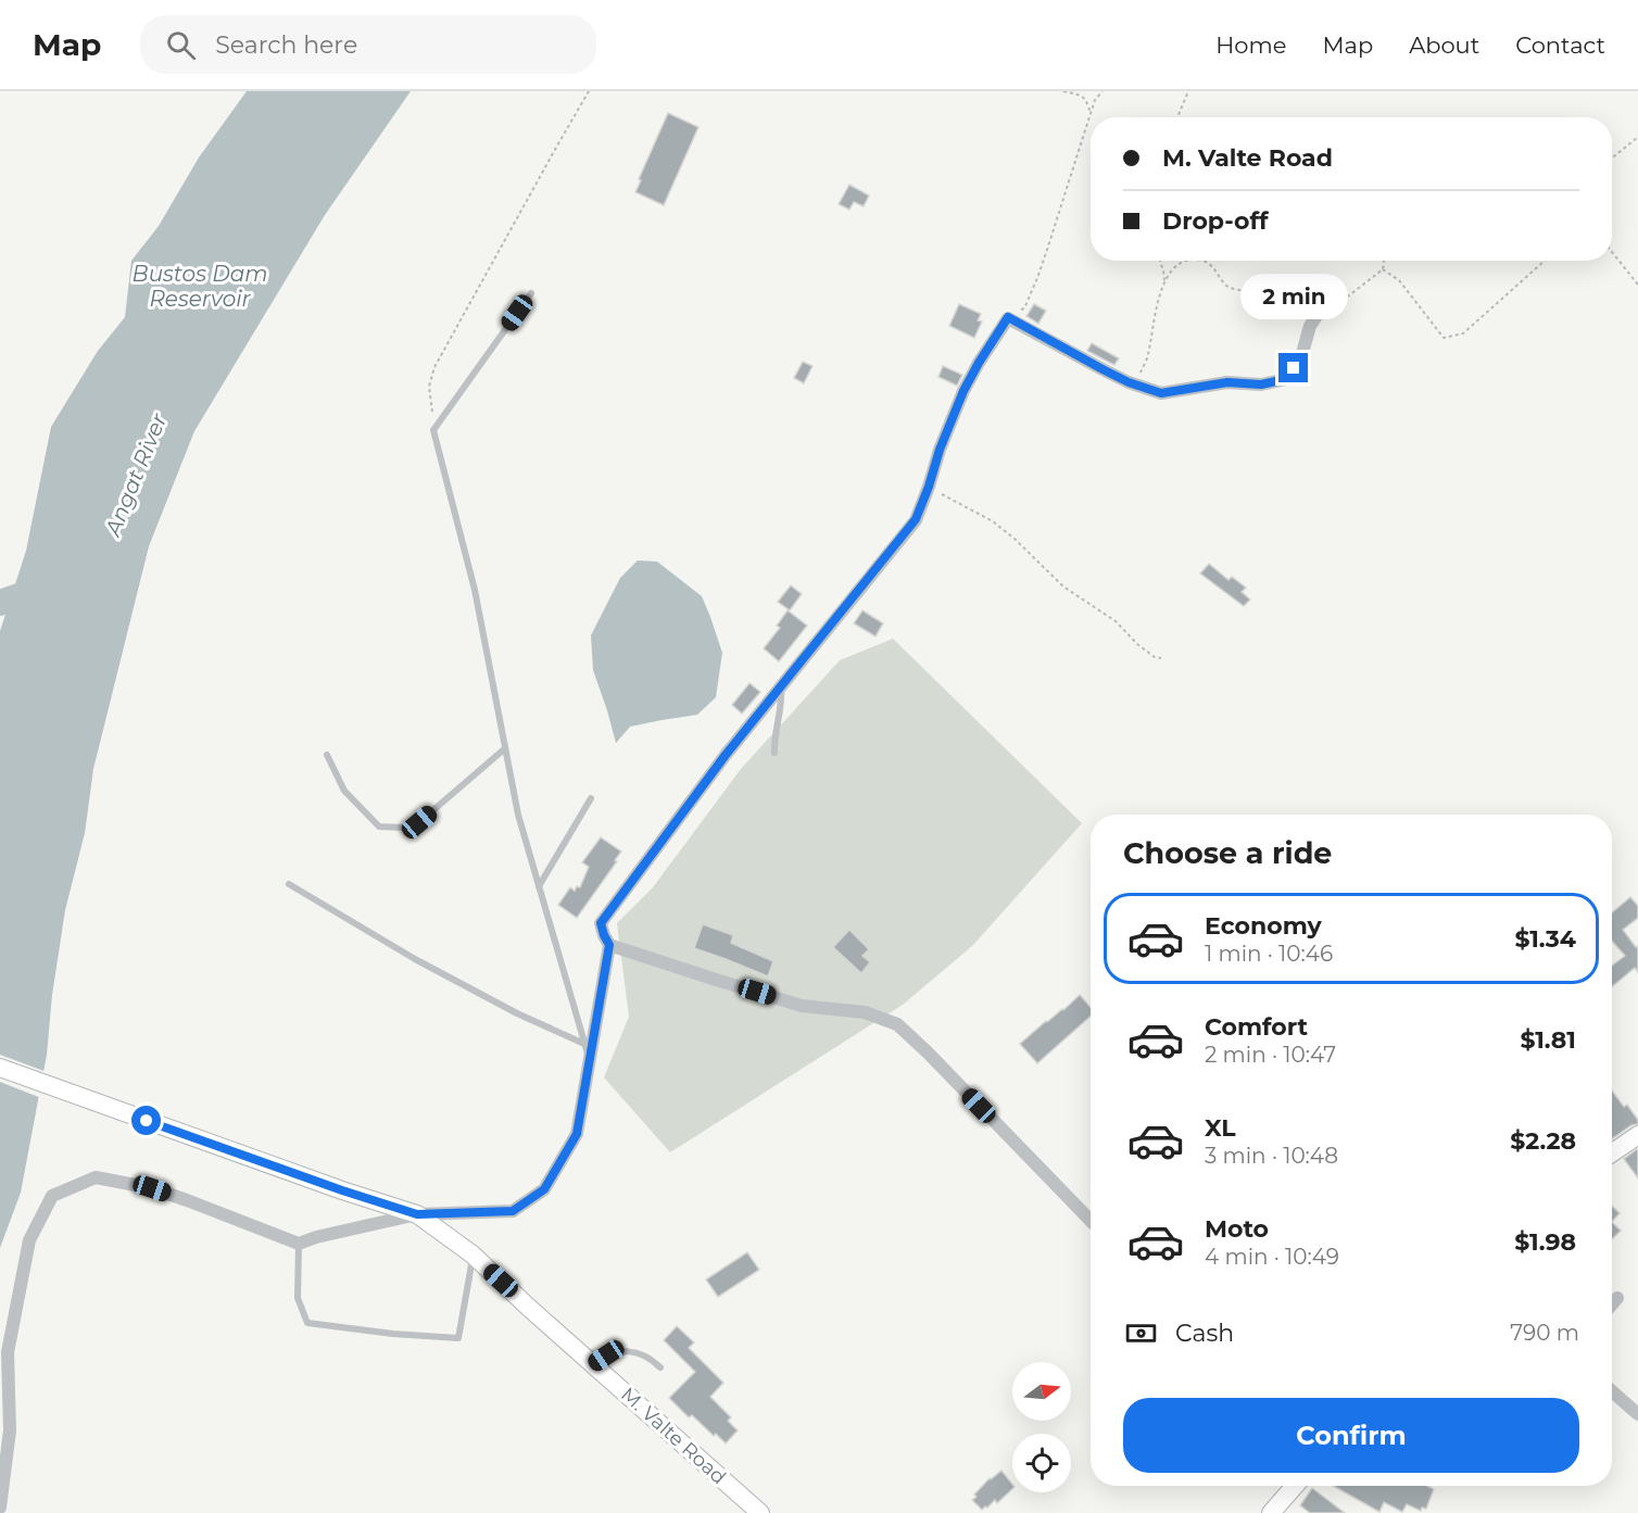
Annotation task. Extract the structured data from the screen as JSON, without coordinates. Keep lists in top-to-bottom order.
{
  "streets": {
    "main road": ["M. Valte Road"]
  },
  "water": ["Bustos Dam Reservoir", "Angat River"],
  "north": "right",
  "page": {
    "header": "Map",
    "search": "Search here",
    "nav": [
      "Home",
      "Map",
      "About",
      "Contact"
    ],
    "banner": ["M. Valte Road", "Drop-off"],
    "bubble": "2 min",
    "heading": "Choose a ride",
    "list": [
      {
        "name": "Economy",
        "note": "1 min · 10:46",
        "value": "$1.34"
      },
      {
        "name": "Comfort",
        "note": "2 min · 10:47",
        "value": "$1.81"
      },
      {
        "name": "XL",
        "note": "3 min · 10:48",
        "value": "$2.28"
      },
      {
        "name": "Moto",
        "note": "4 min · 10:49",
        "value": "$1.98"
      }
    ],
    "pay": ["Cash", "790 m"],
    "buttons": "Confirm"
  }
}
